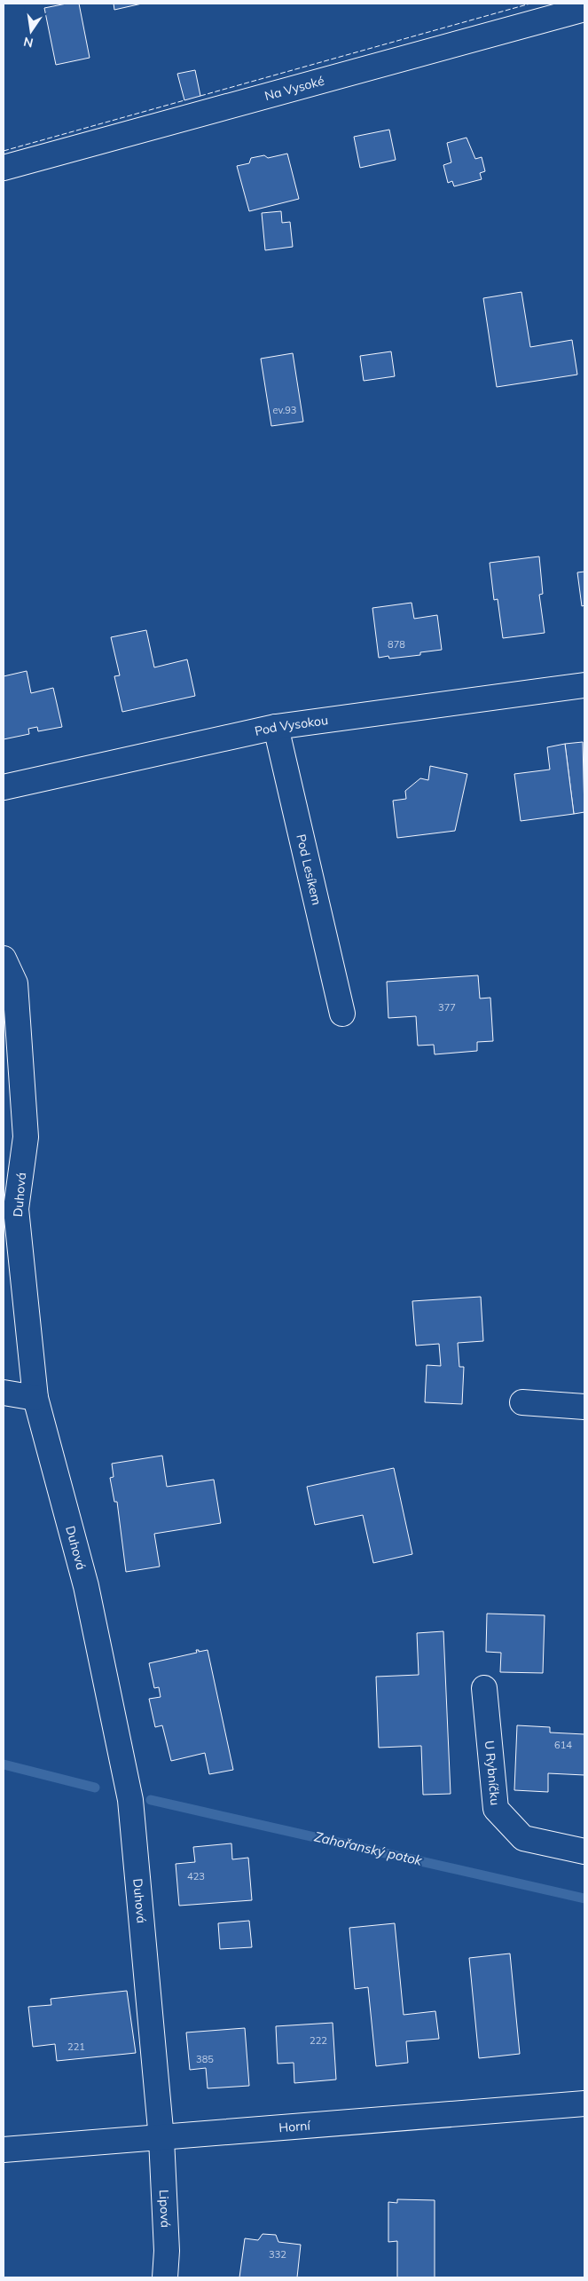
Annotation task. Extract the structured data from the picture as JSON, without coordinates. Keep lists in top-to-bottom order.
{
  "streets": {
    "street": [
      "Na Vysoké",
      "Pod Vysokou",
      "Pod Lesíkem",
      "Duhová",
      "U Rybníčku",
      "Horní",
      "Lipová"
    ]
  },
  "crossings": [
    ["Pod Vysokou", "Pod Lesíkem"],
    ["Duhová", "Horní"],
    ["Duhová", "Lipová"],
    ["Horní", "Lipová"]
  ],
  "water": ["Zahořanský potok"],
  "house_numbers": [
    "ev.93",
    "878",
    "377",
    "614",
    "423",
    "222",
    "221",
    "385",
    "332"
  ],
  "north": "bottom"
}
